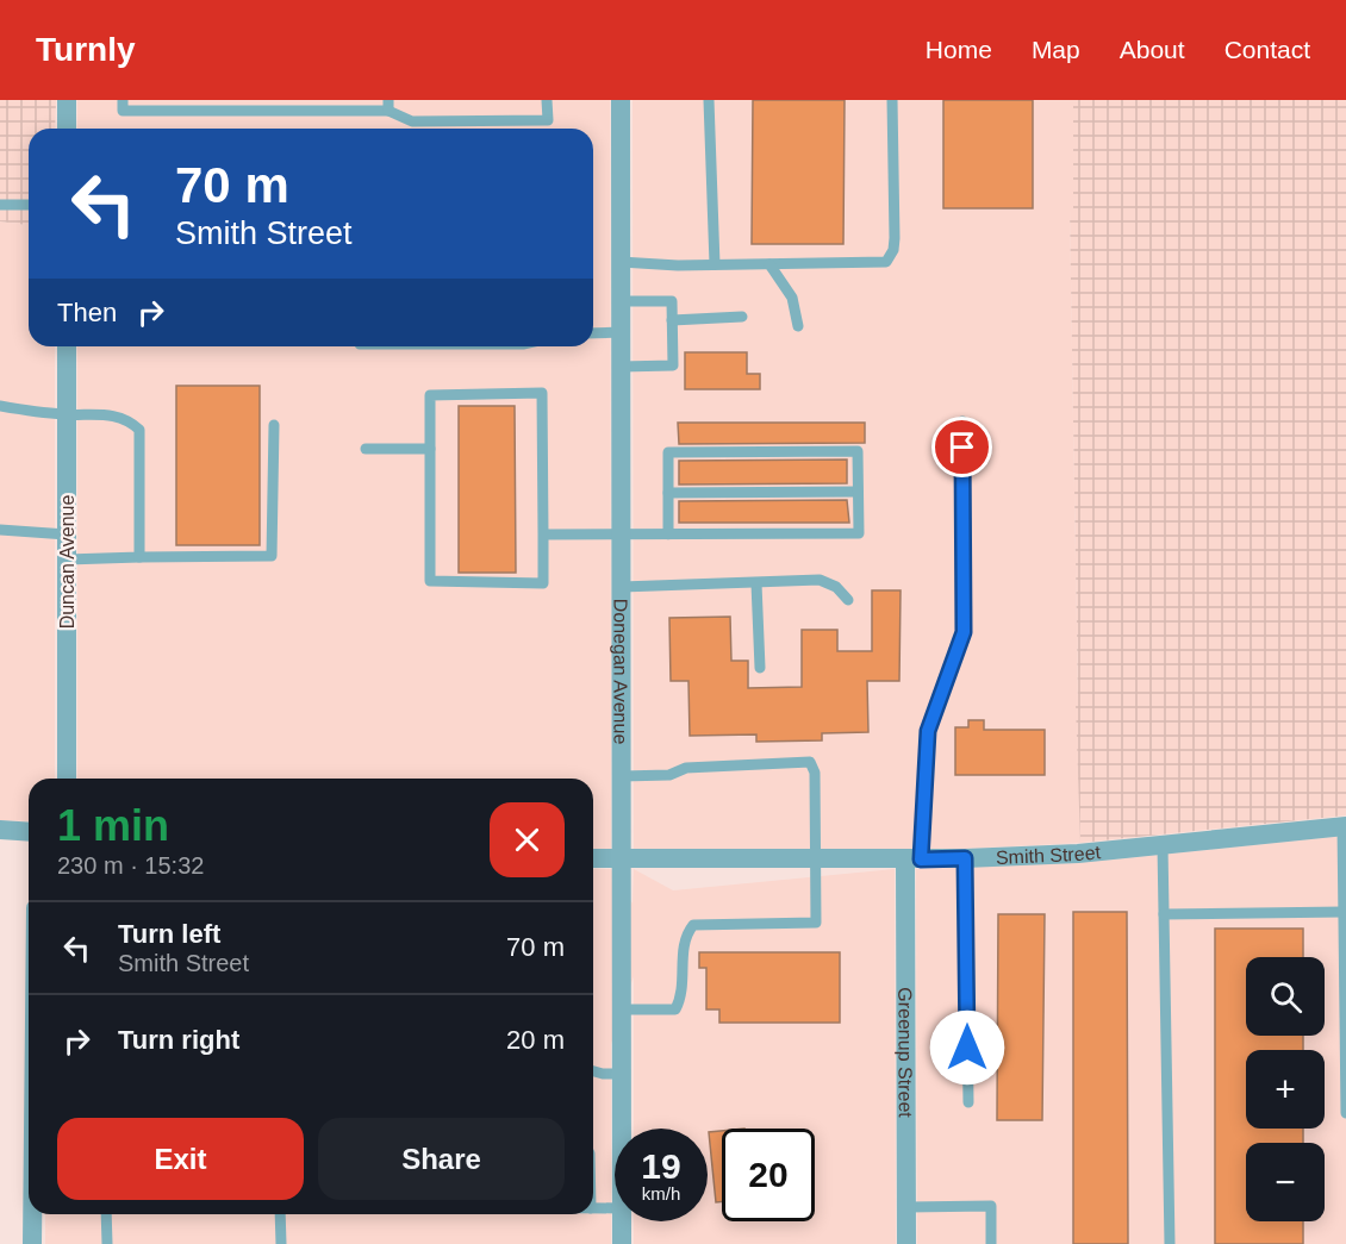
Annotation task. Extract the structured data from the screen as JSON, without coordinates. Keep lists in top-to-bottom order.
{
  "streets": {
    "street": [
      "Duncan Avenue",
      "Donegan Avenue",
      "Smith Street",
      "Greenup Street"
    ]
  },
  "crossings": [
    ["Donegan Avenue", "Smith Street"],
    ["Smith Street", "Greenup Street"]
  ],
  "page": {
    "header": "Turnly",
    "nav": [
      "Home",
      "Map",
      "About",
      "Contact"
    ],
    "turn": ["70 m", "Smith Street"],
    "then": "Then",
    "heading": ["1 min", "230 m · 15:32"],
    "list": [
      {
        "name": "Turn left",
        "note": "Smith Street",
        "value": "70 m"
      },
      {
        "name": "Turn right",
        "value": "20 m"
      }
    ],
    "map_buttons": ["+", "−"],
    "buttons": ["Exit", "Share"],
    "speed": "19 km/h",
    "limit": "20"
  }
}
